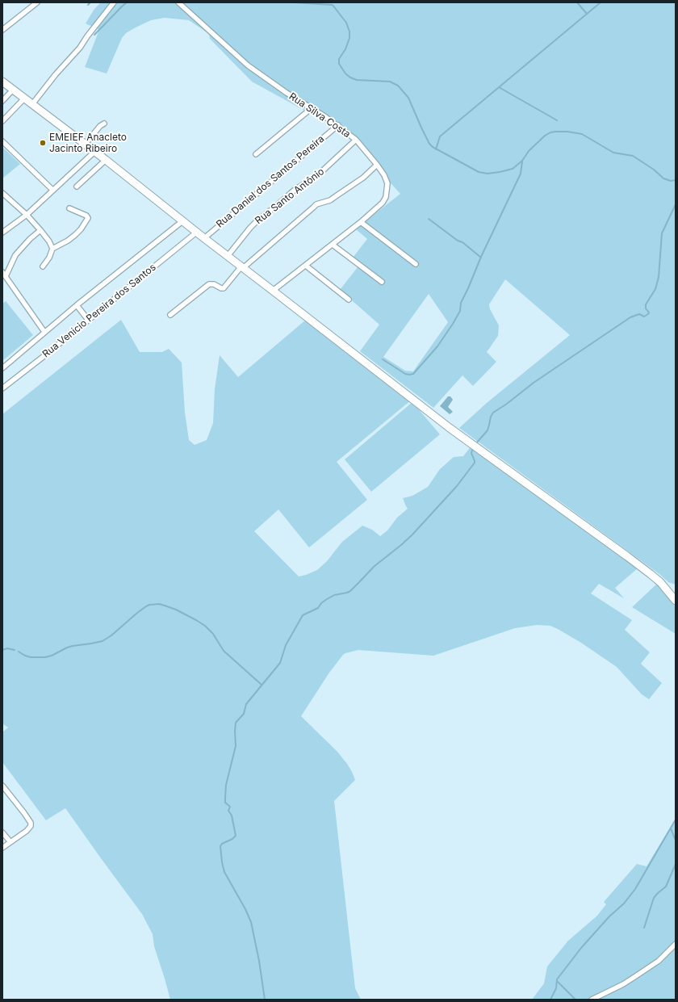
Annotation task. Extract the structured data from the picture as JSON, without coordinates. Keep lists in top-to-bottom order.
{
  "streets": {
    "street": [
      "Rua Silva Costa",
      "Rua Daniel dos Santos Pereira",
      "Rua Santo Antônio",
      "Rua Venicio Pereira dos Santos"
    ]
  },
  "crossings": [
    ["Rua Silva Costa", "Rua Daniel dos Santos Pereira"],
    ["Rua Silva Costa", "Rua Santo Antônio"]
  ],
  "places": ["EMEIEF Anacleto Jacinto Ribeiro"]
}
